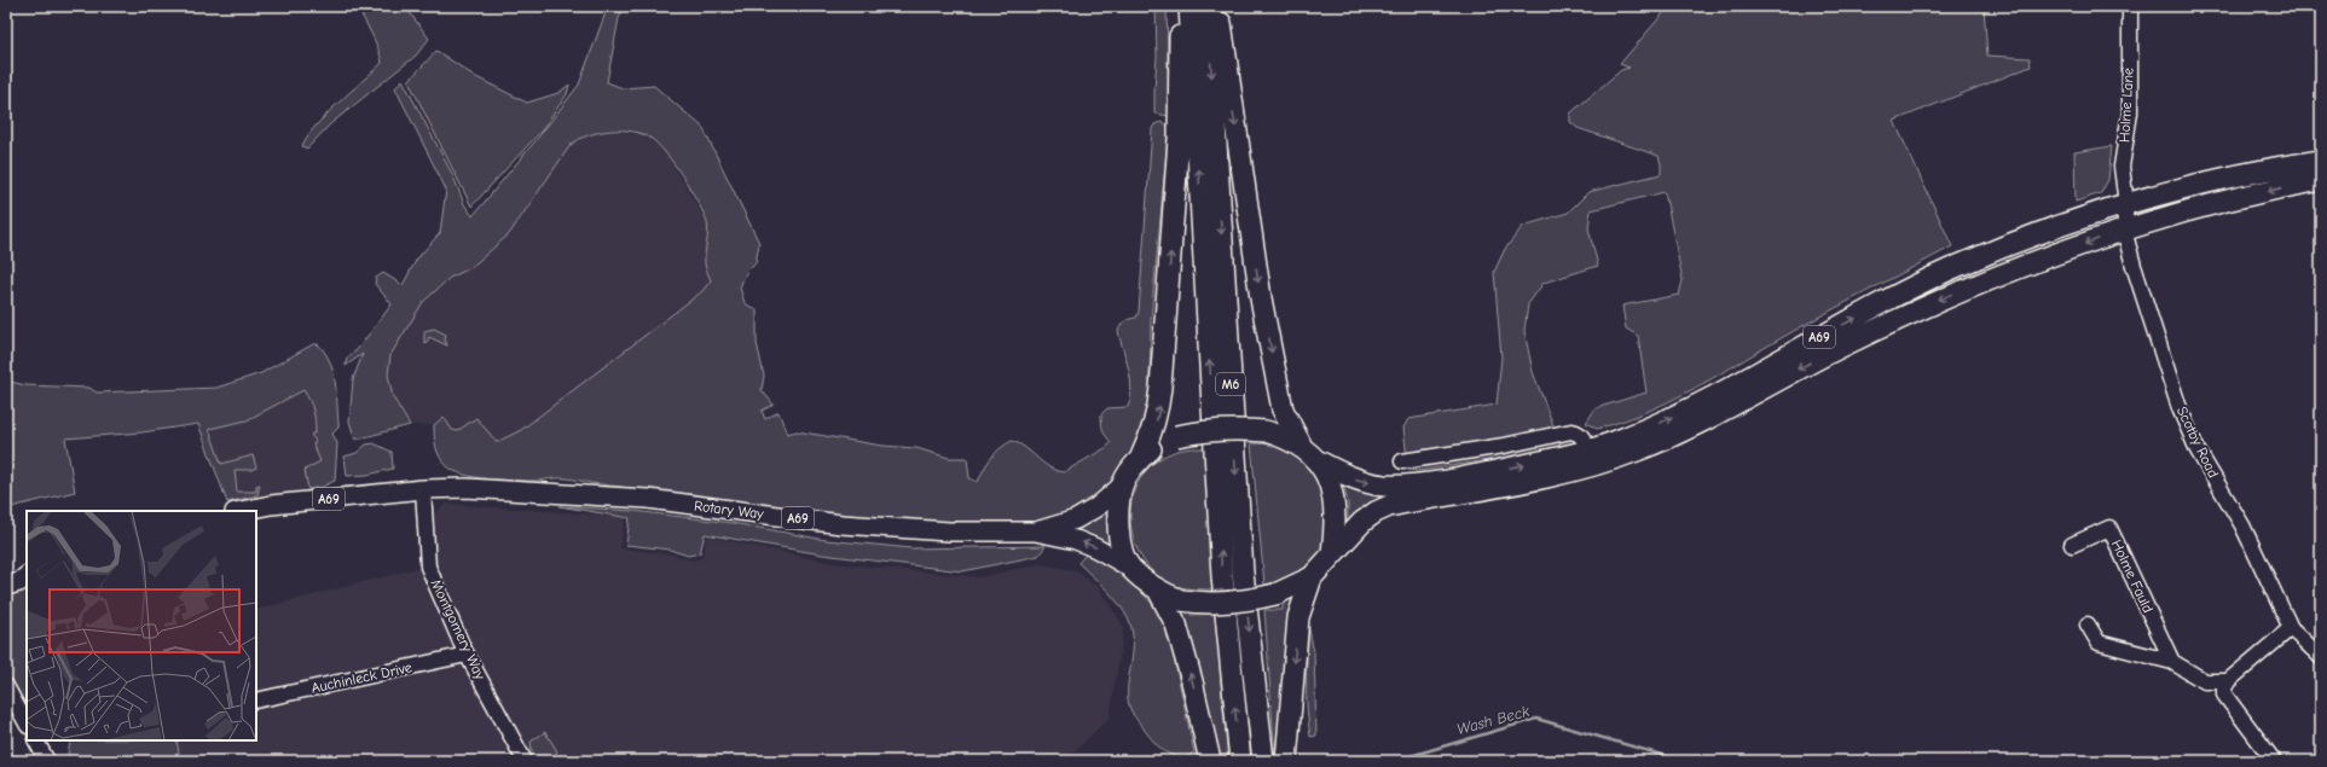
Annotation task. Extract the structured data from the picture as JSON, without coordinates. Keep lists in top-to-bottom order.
{
  "streets": {
    "highway": ["A69", "M6"],
    "main road": ["Rotary Way"],
    "street": [
      "Holme Lane",
      "Scotby Road",
      "Holme Fauld",
      "Montgomery Way",
      "Auchinleck Drive"
    ]
  },
  "crossings": [
    ["Holme Lane", "A69"],
    ["Holme Lane", "Scotby Road"],
    ["A69", "Scotby Road"],
    ["A69", "Rotary Way"],
    ["A69", "Montgomery Way"],
    ["Rotary Way", "Montgomery Way"],
    ["Montgomery Way", "Auchinleck Drive"]
  ],
  "water": ["Wash Beck"]
}
